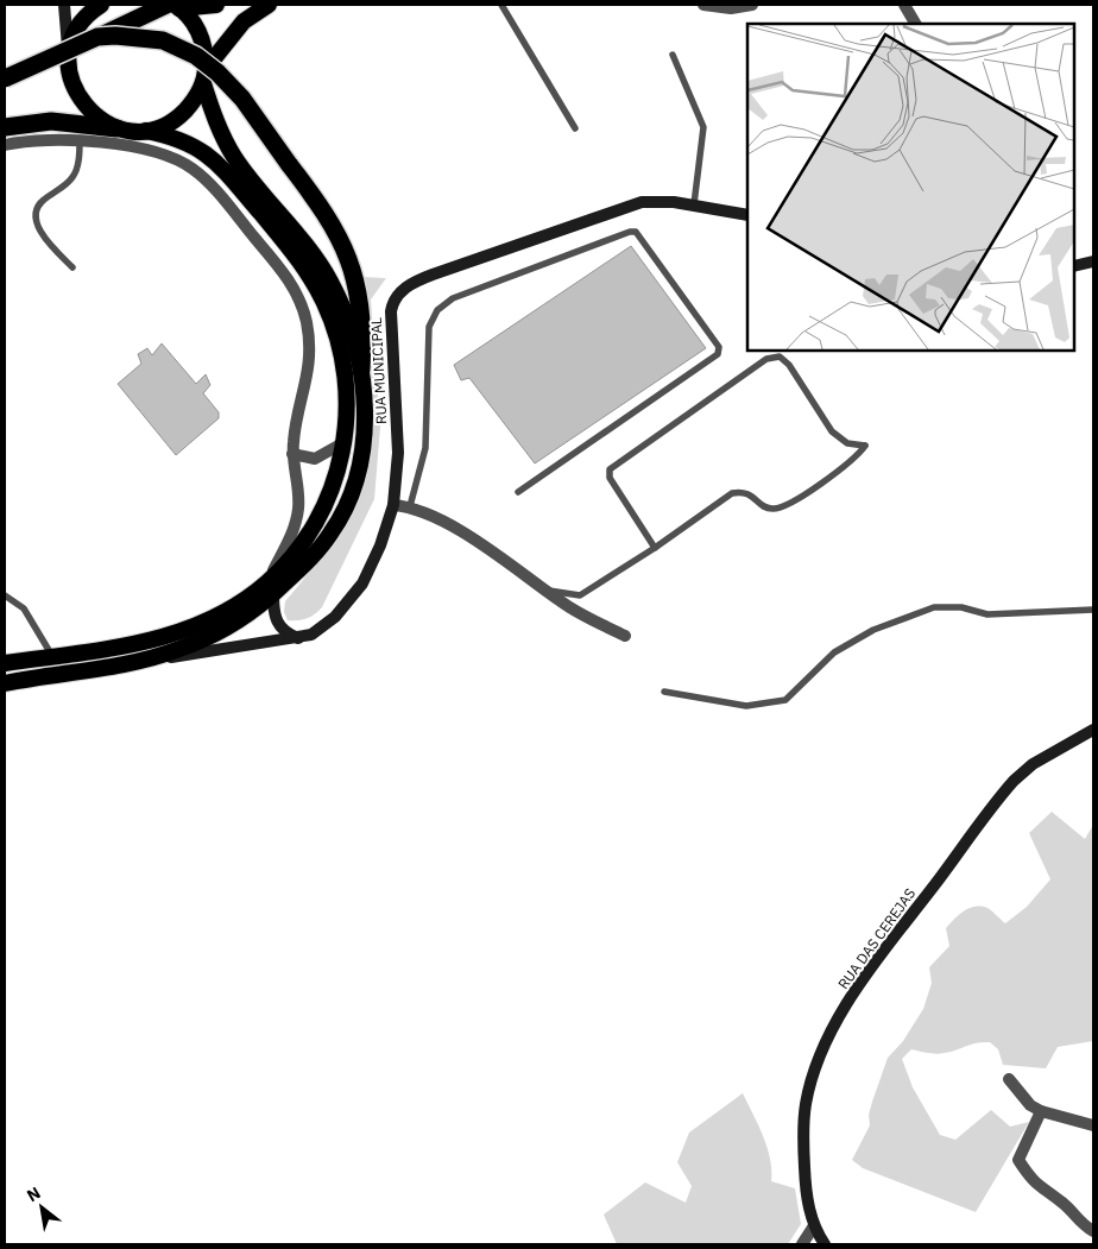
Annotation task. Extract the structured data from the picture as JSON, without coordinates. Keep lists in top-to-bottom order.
{
  "streets": {
    "main road": ["RUA MUNICIPAL", "RUA DAS CEREJAS"]
  },
  "north": "top left"
}
